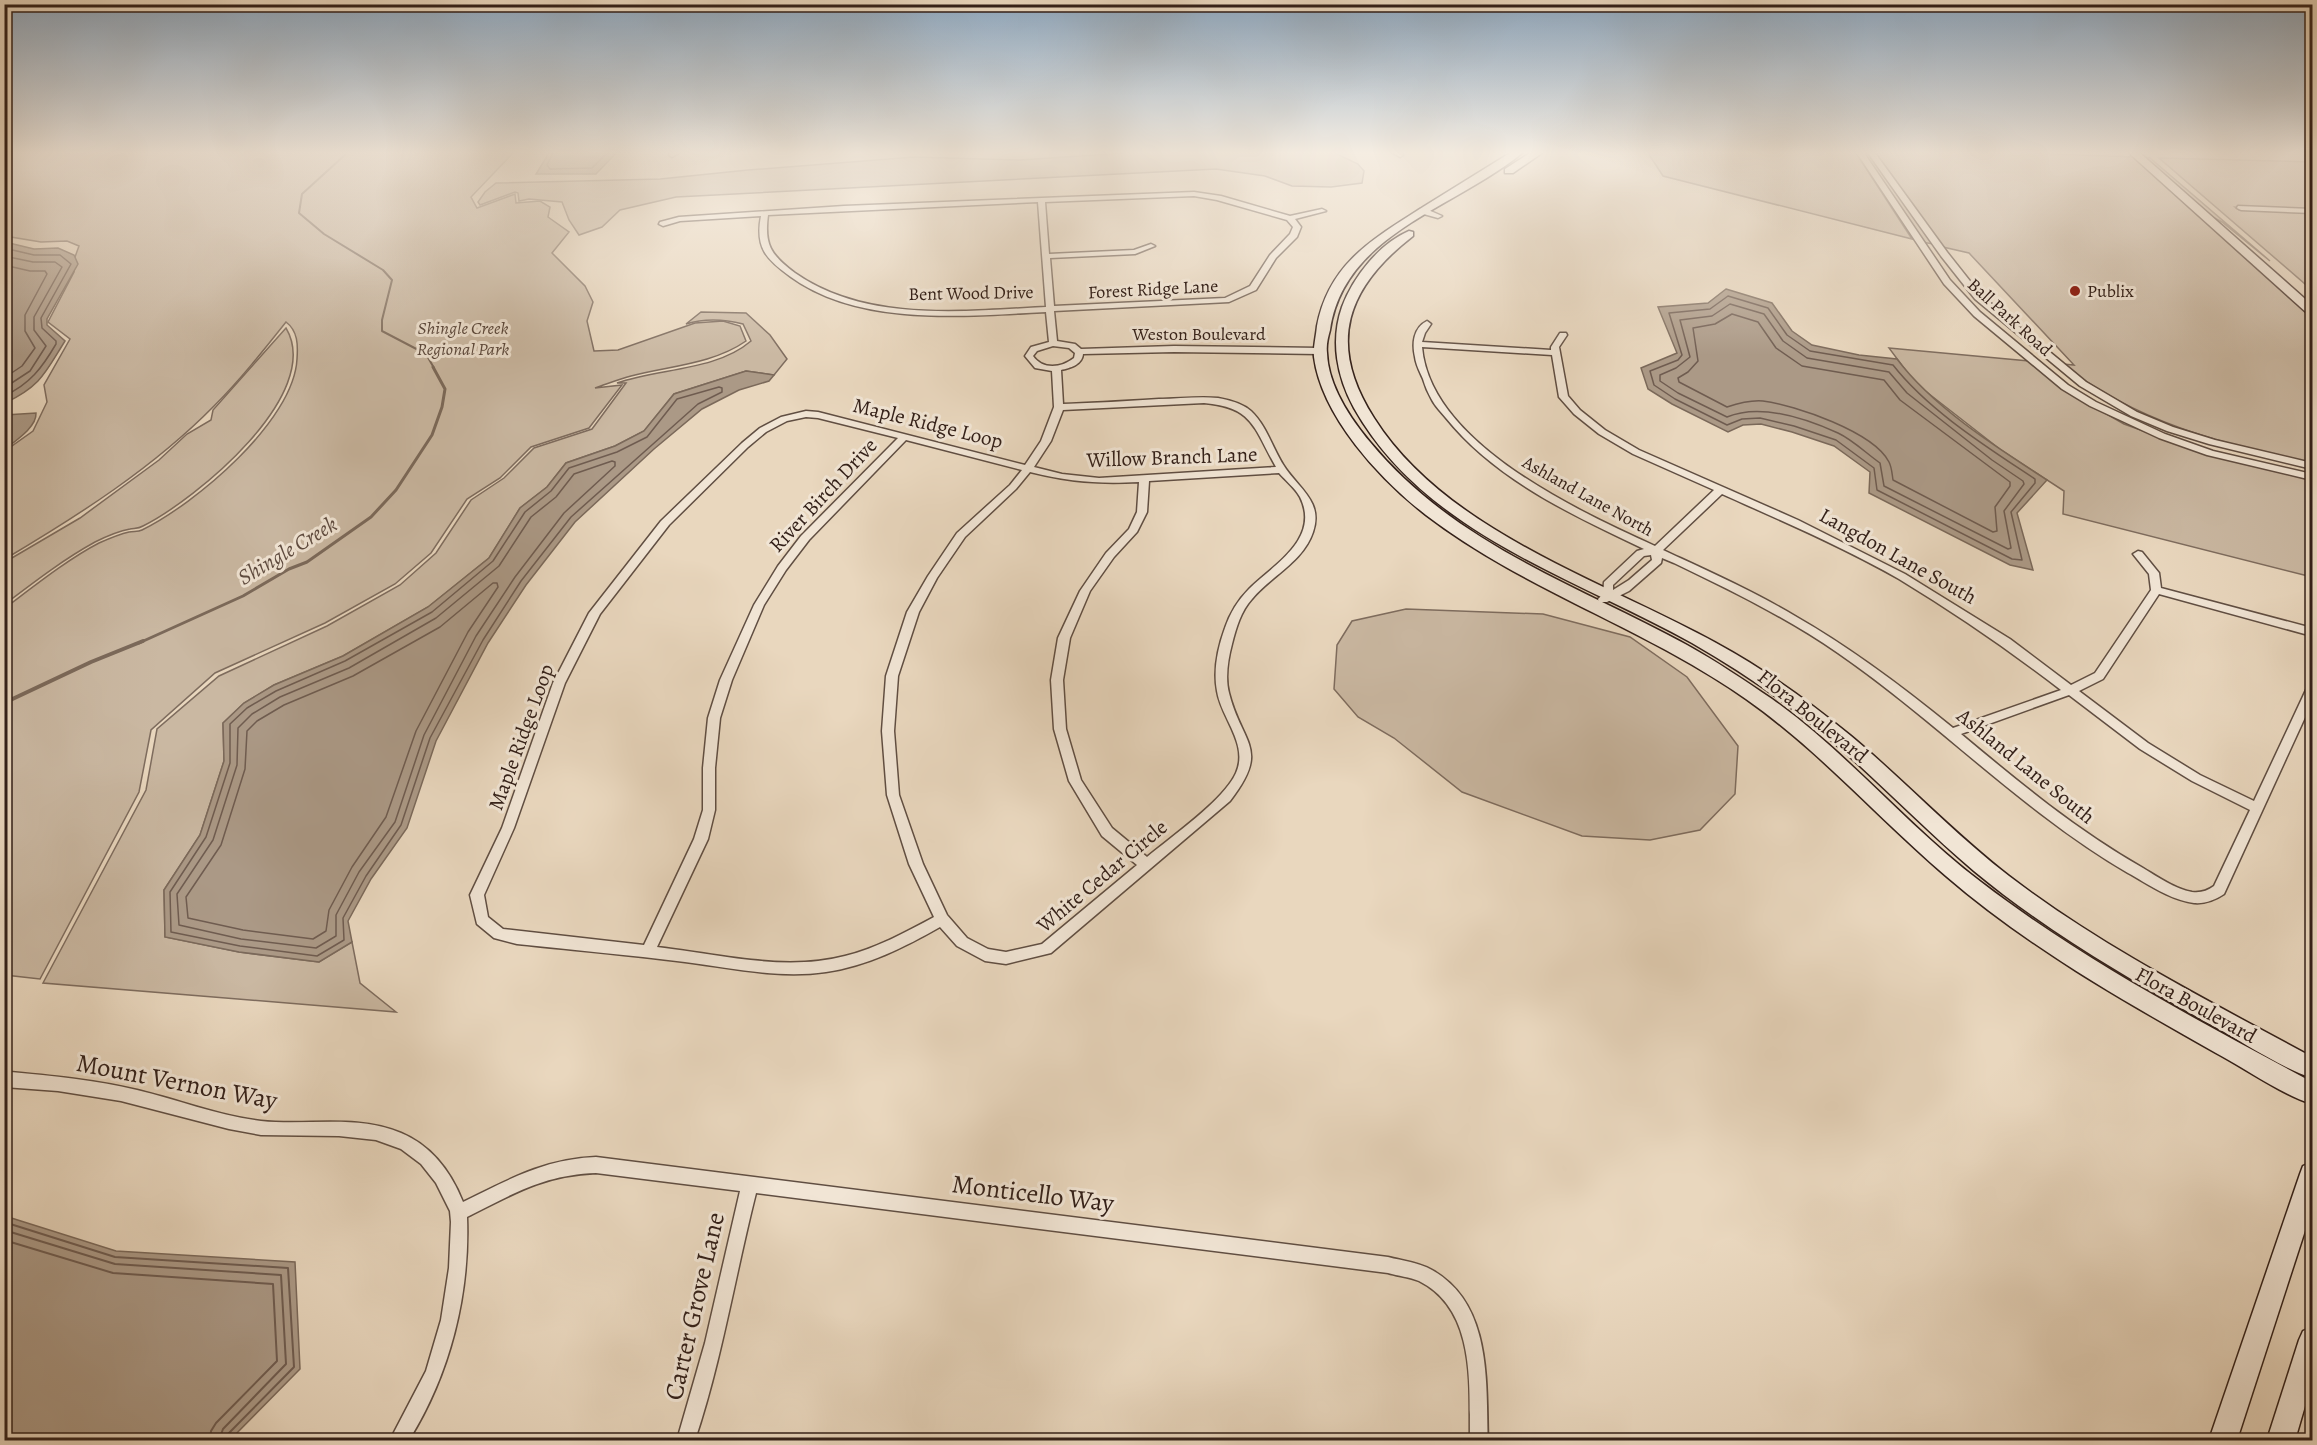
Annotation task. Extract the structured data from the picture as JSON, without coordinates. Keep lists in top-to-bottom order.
{
  "streets": {
    "street": [
      "Forest Ridge Lane",
      "Bent Wood Drive",
      "Ball Park Road",
      "Weston Boulevard",
      "Maple Ridge Loop",
      "Willow Branch Lane",
      "River Birch Drive",
      "Ashland Lane North",
      "Langdon Lane South",
      "Flora Boulevard",
      "Ashland Lane South",
      "White Cedar Circle",
      "Mount Vernon Way",
      "Monticello Way",
      "Carter Grove Lane"
    ]
  },
  "crossings": [
    ["Forest Ridge Lane", "Bent Wood Drive"],
    ["Weston Boulevard", "Flora Boulevard"],
    ["Maple Ridge Loop", "Willow Branch Lane"],
    ["Maple Ridge Loop", "River Birch Drive"],
    ["Maple Ridge Loop", "White Cedar Circle"],
    ["Willow Branch Lane", "White Cedar Circle"],
    ["Ashland Lane North", "Ashland Lane South"],
    ["Langdon Lane South", "Ashland Lane South"],
    ["Mount Vernon Way", "Monticello Way"],
    ["Monticello Way", "Carter Grove Lane"]
  ],
  "water": ["Shingle Creek"],
  "parks": ["Shingle Creek Regional Park"],
  "places": ["Publix"]
}
